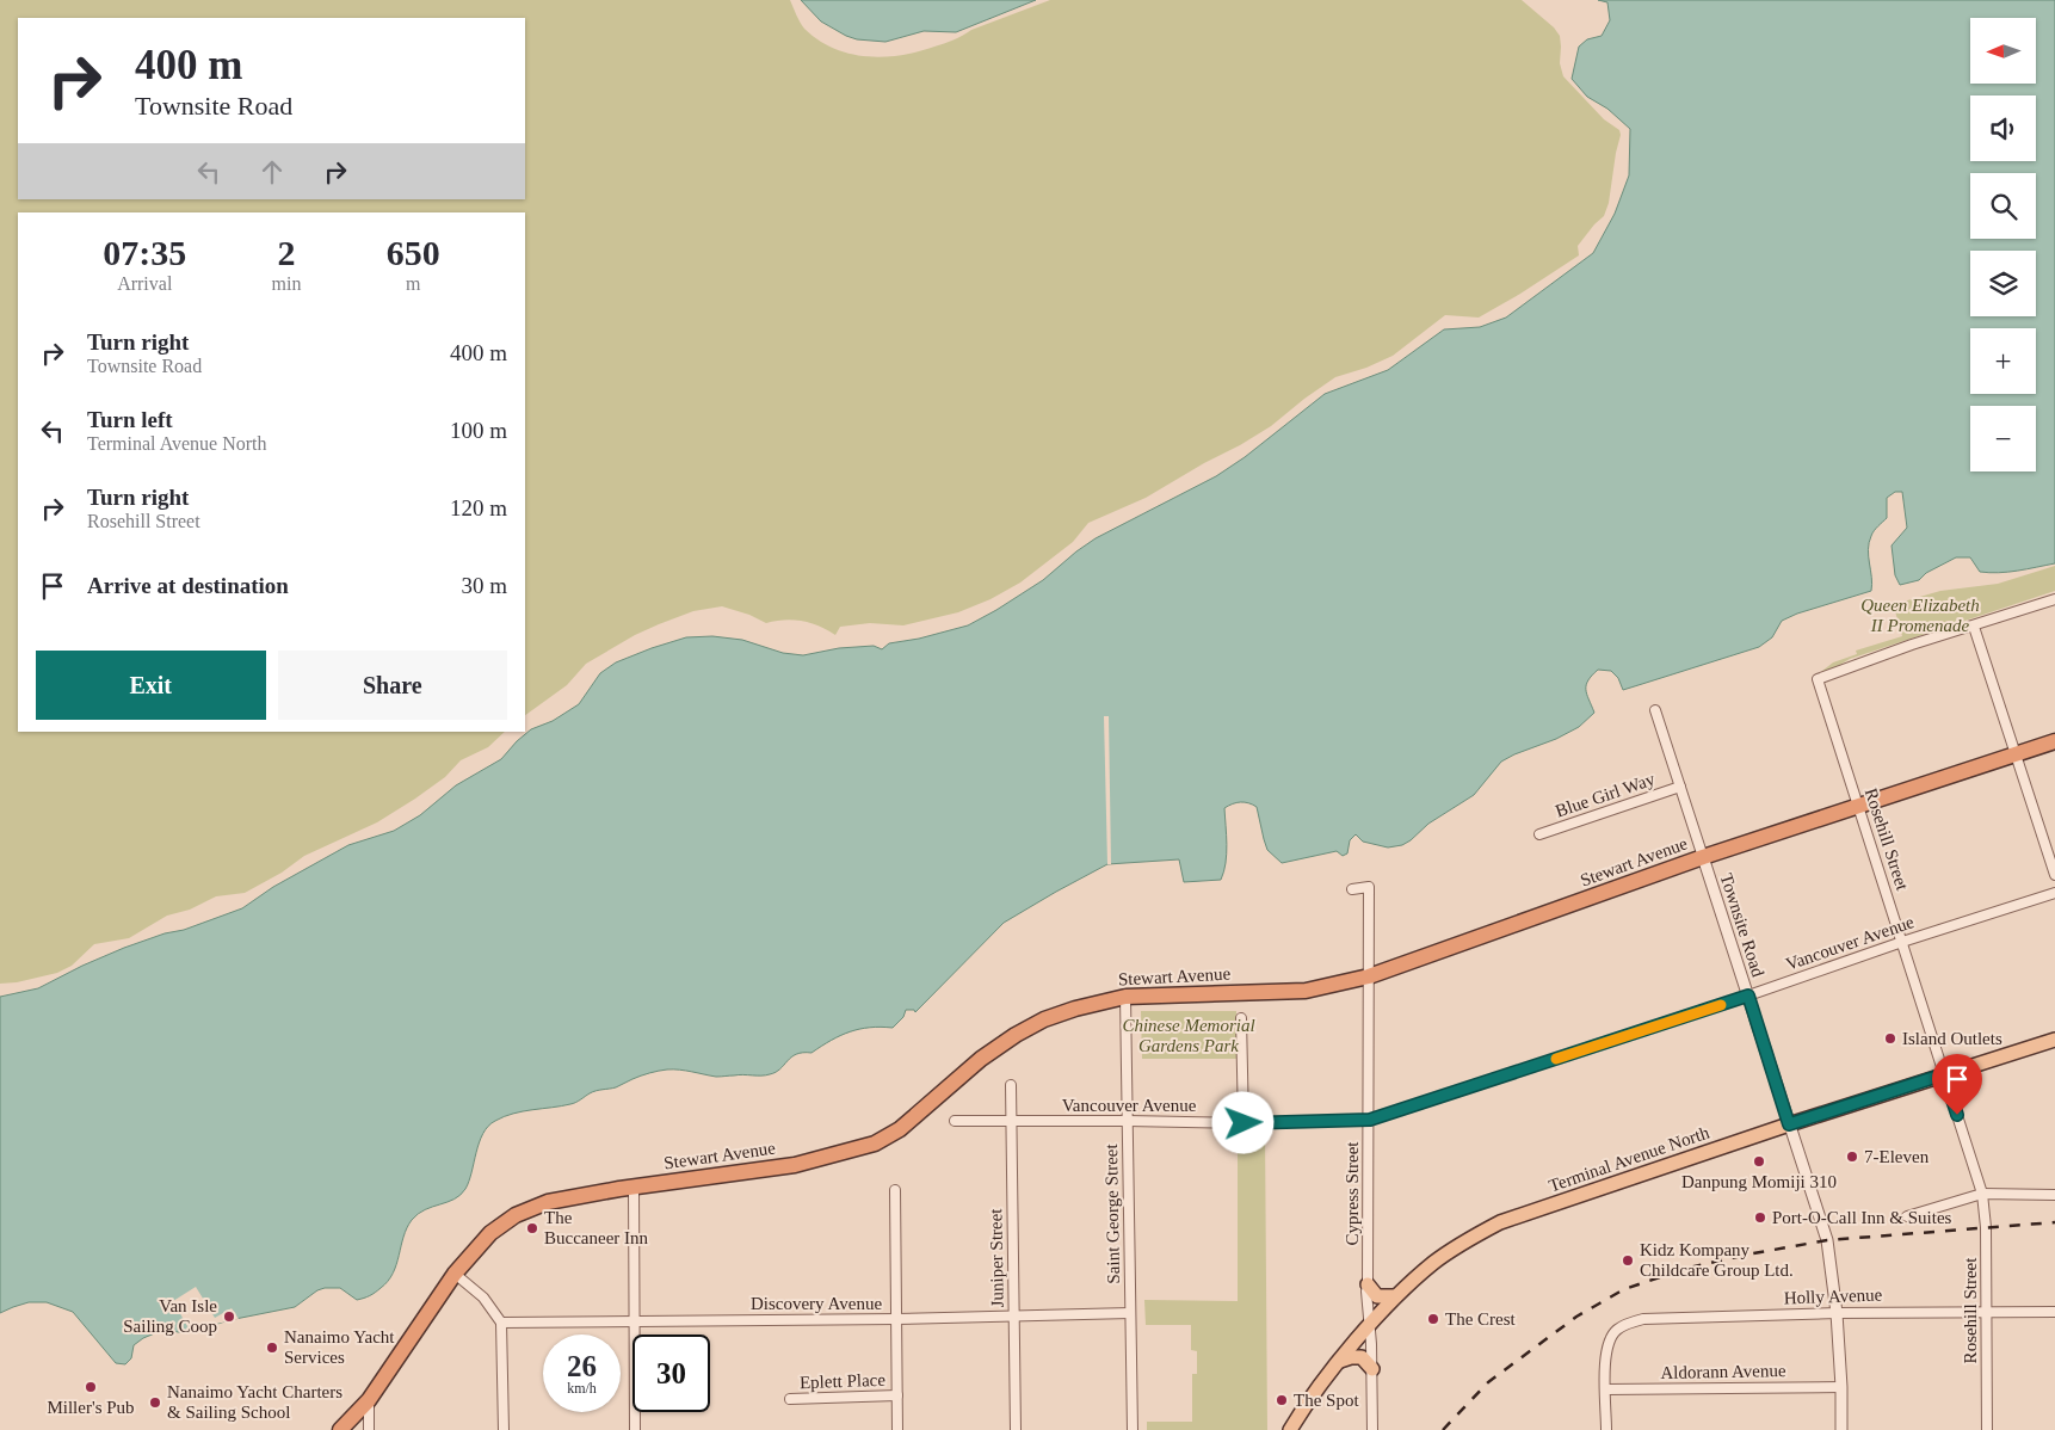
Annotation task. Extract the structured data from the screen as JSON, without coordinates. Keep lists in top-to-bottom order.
{
  "streets": {
    "highway": ["Stewart Avenue"],
    "main road": ["Terminal Avenue North"],
    "street": [
      "Blue Girl Way",
      "Rosehill Street",
      "Townsite Road",
      "Vancouver Avenue",
      "Cypress Street",
      "Saint George Street",
      "Juniper Street",
      "Holly Avenue",
      "Discovery Avenue",
      "Aldorann Avenue",
      "Eplett Place"
    ]
  },
  "crossings": [
    ["Blue Girl Way", "Townsite Road"],
    ["Rosehill Street", "Stewart Avenue"],
    ["Rosehill Street", "Vancouver Avenue"],
    ["Rosehill Street", "Terminal Avenue North"],
    ["Rosehill Street", "Holly Avenue"],
    ["Stewart Avenue", "Townsite Road"],
    ["Stewart Avenue", "Cypress Street"],
    ["Stewart Avenue", "Saint George Street"],
    ["Townsite Road", "Vancouver Avenue"],
    ["Townsite Road", "Terminal Avenue North"],
    ["Townsite Road", "Holly Avenue"],
    ["Townsite Road", "Aldorann Avenue"],
    ["Vancouver Avenue", "Cypress Street"],
    ["Vancouver Avenue", "Saint George Street"],
    ["Vancouver Avenue", "Juniper Street"],
    ["Terminal Avenue North", "Cypress Street"],
    ["Saint George Street", "Discovery Avenue"],
    ["Juniper Street", "Discovery Avenue"],
    ["Holly Avenue", "Aldorann Avenue"]
  ],
  "parks": ["Queen Elizabeth II Promenade", "Chinese Memorial Gardens Park"],
  "places": [
    "Island Outlets",
    "7-Eleven",
    "Danpung Momiji 310",
    "Port-O-Call Inn & Suites",
    "The Buccaneer Inn",
    "Kidz Kompany Childcare Group Ltd.",
    "Van Isle Sailing Coop",
    "The Crest",
    "Nanaimo Yacht Services",
    "Miller's Pub",
    "The Spot",
    "Nanaimo Yacht Charters & Sailing School"
  ],
  "north": "left",
  "page": {
    "map_buttons": ["+", "−"],
    "turn": ["400 m", "Townsite Road"],
    "eta": [
      "07:35",
      "Arrival",
      "2",
      "min",
      "650",
      "m"
    ],
    "list": [
      {
        "name": "Turn right",
        "note": "Townsite Road",
        "value": "400 m"
      },
      {
        "name": "Turn left",
        "note": "Terminal Avenue North",
        "value": "100 m"
      },
      {
        "name": "Turn right",
        "note": "Rosehill Street",
        "value": "120 m"
      },
      {
        "name": "Arrive at destination",
        "value": "30 m"
      }
    ],
    "buttons": ["Exit", "Share"],
    "speed": "26 km/h",
    "limit": "30"
  }
}
